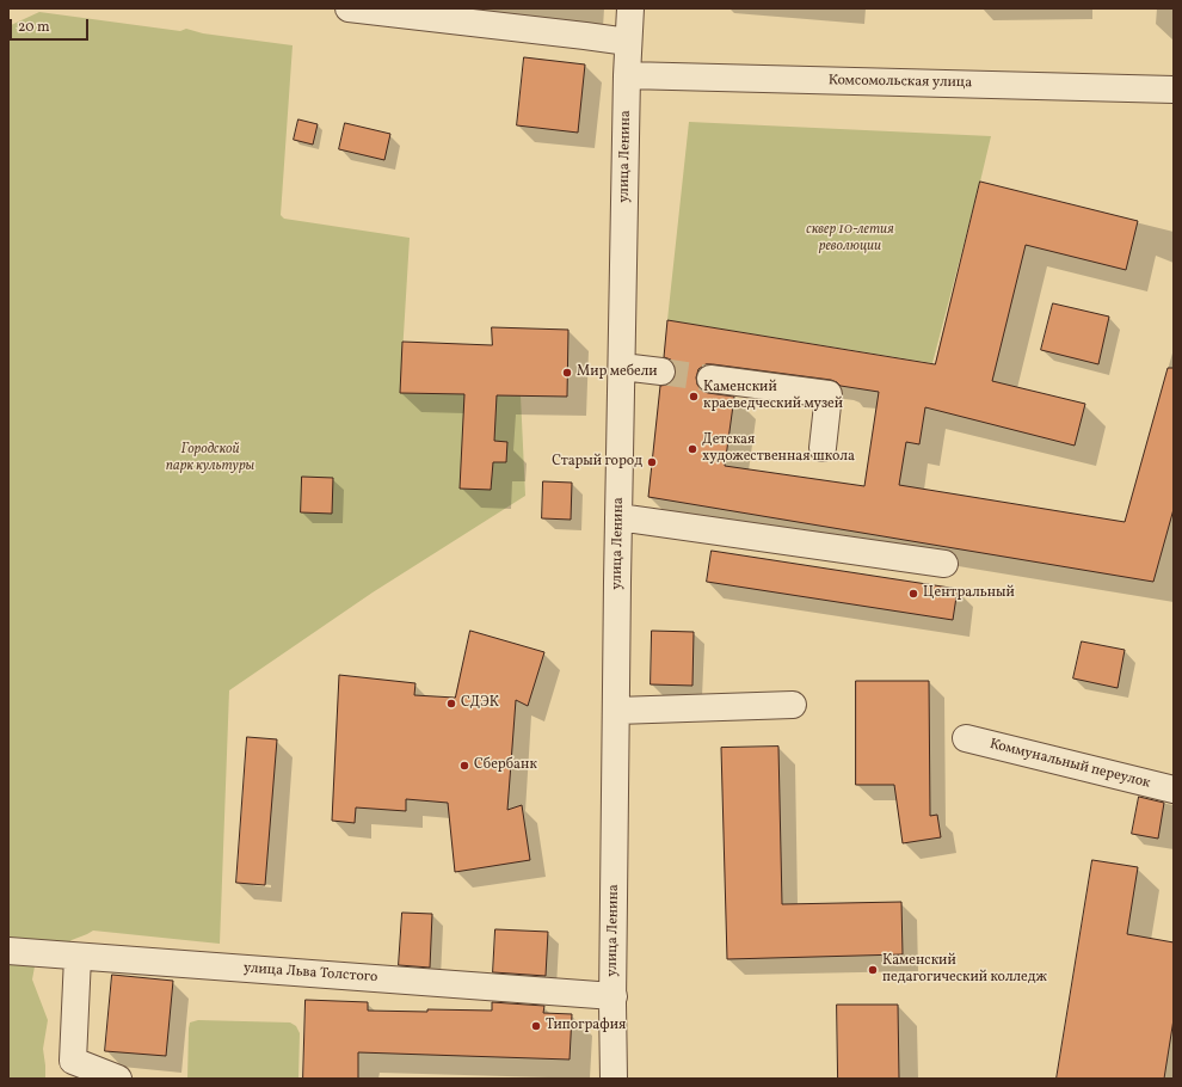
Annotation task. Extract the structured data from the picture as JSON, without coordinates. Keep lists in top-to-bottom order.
{
  "streets": {
    "street": [
      "Комсомольская улица",
      "улица Ленина",
      "Коммунальный переулок",
      "улица Льва Толстого"
    ]
  },
  "crossings": [
    ["Комсомольская улица", "улица Ленина"],
    ["улица Ленина", "улица Льва Толстого"]
  ],
  "parks": ["сквер 10-летия революции", "Городской парк культуры"],
  "places": [
    "Мир мебели",
    "Каменский краеведческий музей",
    "Детская художественная школа",
    "Старый город",
    "Центральный",
    "СДЭК",
    "Сбербанк",
    "Каменский педагогический колледж",
    "Типография"
  ],
  "scale_bar": "20 m"
}
